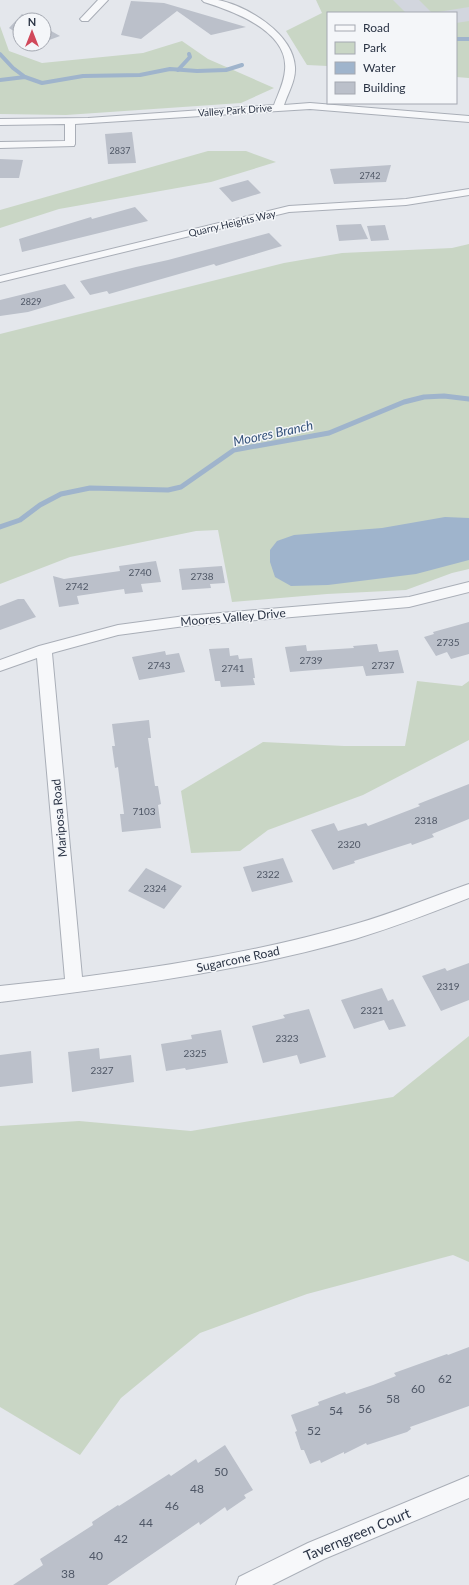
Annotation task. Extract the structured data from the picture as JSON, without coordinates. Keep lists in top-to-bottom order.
{
  "streets": {
    "street": [
      "Valley Park Drive",
      "Quarry Heights Way",
      "Moores Valley Drive",
      "Mariposa Road",
      "Sugarcone Road",
      "Taverngreen Court"
    ]
  },
  "crossings": [
    ["Moores Valley Drive", "Mariposa Road"],
    ["Mariposa Road", "Sugarcone Road"]
  ],
  "water": ["Moores Branch"],
  "house_numbers": [
    "2837",
    "2742",
    "2829",
    "2740",
    "2738",
    "2742",
    "2735",
    "2739",
    "2743",
    "2737",
    "2741",
    "7103",
    "2318",
    "2320",
    "2322",
    "2324",
    "2319",
    "2321",
    "2323",
    "2325",
    "2327",
    "62",
    "60",
    "58",
    "56",
    "54",
    "52",
    "50",
    "48",
    "46",
    "44",
    "42",
    "40",
    "38"
  ],
  "legend": [
    "Road",
    "Park",
    "Water",
    "Building"
  ],
  "north": "top"
}
